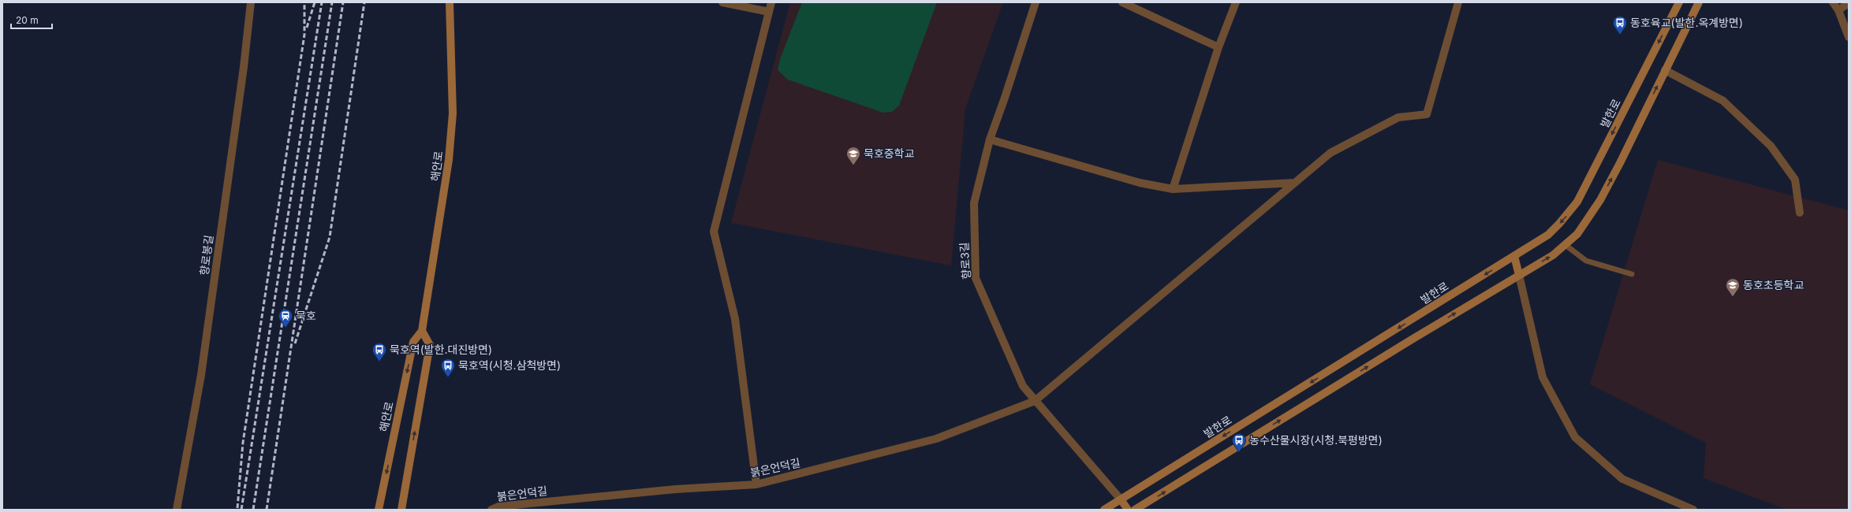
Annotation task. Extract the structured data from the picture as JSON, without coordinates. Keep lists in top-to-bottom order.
{
  "streets": {
    "street": [
      "발한로",
      "해안로",
      "향로봉길",
      "향로3길",
      "붉은언덕길"
    ]
  },
  "crossings": [
    ["발한로", "향로3길"],
    ["향로3길", "붉은언덕길"]
  ],
  "places": {
    "bus stop": [
      "동호육교(발한.옥계방면)",
      "묵호역(발한.대진방면)",
      "묵호역(시청.삼척방면)",
      "농수산물시장(시청.북평방면)"
    ],
    "school or university": ["묵호중학교", "동호초등학교"],
    "station": ["묵호"]
  },
  "scale_bar": "20 m"
}
